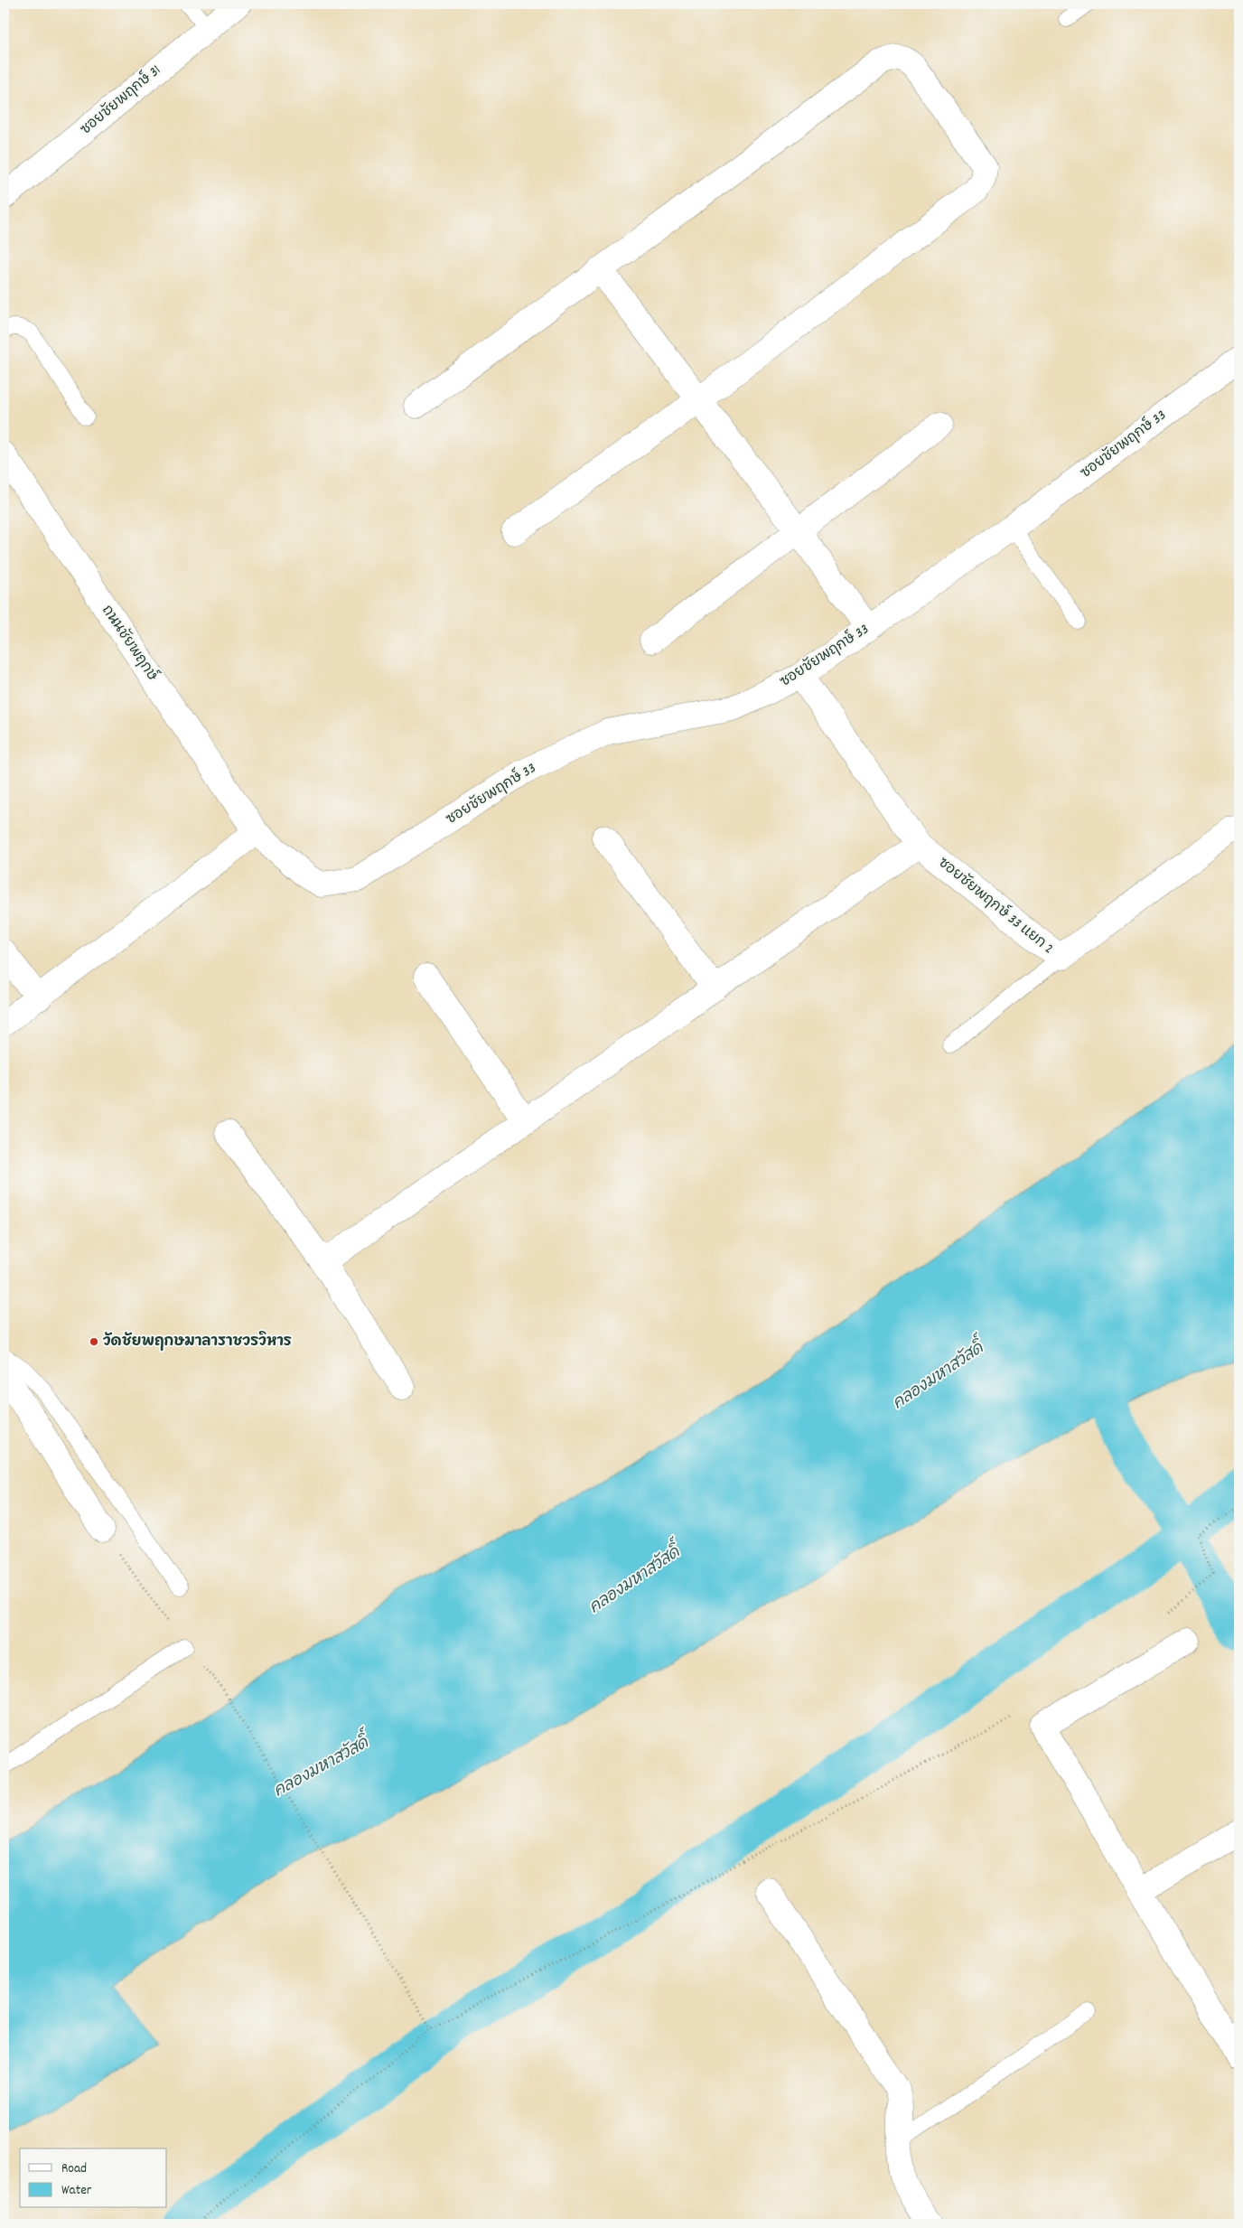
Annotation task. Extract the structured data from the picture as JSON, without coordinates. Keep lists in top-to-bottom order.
{
  "streets": {
    "street": [
      "ซอยชัยพฤกษ์ 31",
      "ซอยชัยพฤกษ์ 33",
      "ถนนชัยพฤกษ์",
      "ซอยชัยพฤกษ์ 33 แยก 2"
    ]
  },
  "crossings": [
    ["ซอยชัยพฤกษ์ 33", "ถนนชัยพฤกษ์"],
    ["ซอยชัยพฤกษ์ 33", "ซอยชัยพฤกษ์ 33 แยก 2"]
  ],
  "water": ["คลองมหาสวัสดิ์"],
  "places": ["วัดชัยพฤกษมาลาราชวรวิหาร"],
  "legend": ["Road", "Water"]
}
